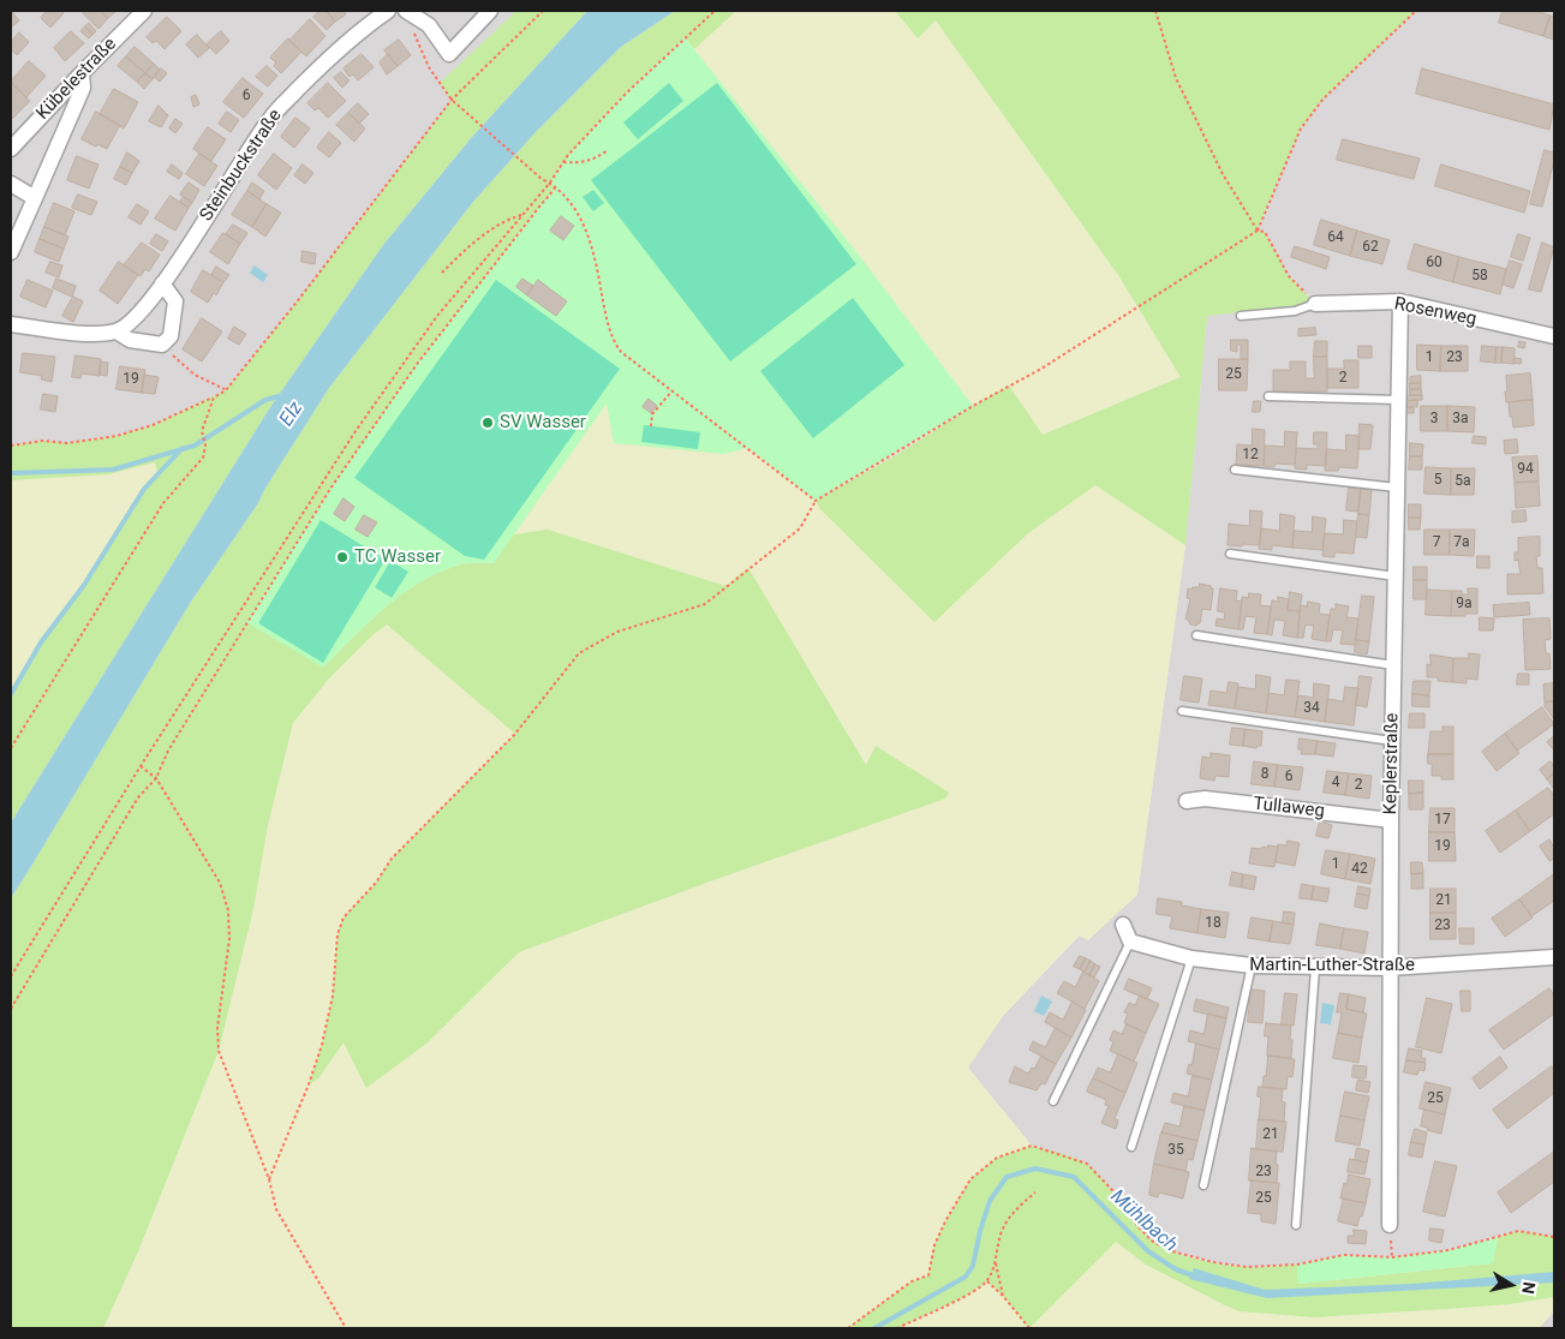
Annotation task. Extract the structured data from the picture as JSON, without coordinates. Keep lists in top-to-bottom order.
{
  "streets": {
    "street": [
      "Kübelestraße",
      "Steinbuckstraße",
      "Rosenweg",
      "Keplerstraße",
      "Tullaweg",
      "Martin-Luther-Straße"
    ]
  },
  "crossings": [
    ["Rosenweg", "Keplerstraße"],
    ["Keplerstraße", "Tullaweg"],
    ["Keplerstraße", "Martin-Luther-Straße"]
  ],
  "water": ["Elz", "Mühlbach"],
  "places": ["SV Wasser", "TC Wasser"],
  "house_numbers": [
    "6",
    "64",
    "62",
    "60",
    "58",
    "1",
    "23",
    "25",
    "2",
    "19",
    "3",
    "3a",
    "12",
    "94",
    "5",
    "5a",
    "7",
    "7a",
    "9a",
    "34",
    "8",
    "6",
    "4",
    "2",
    "17",
    "19",
    "1",
    "42",
    "21",
    "18",
    "23",
    "25",
    "21",
    "35",
    "23",
    "25"
  ],
  "north": "right"
}
